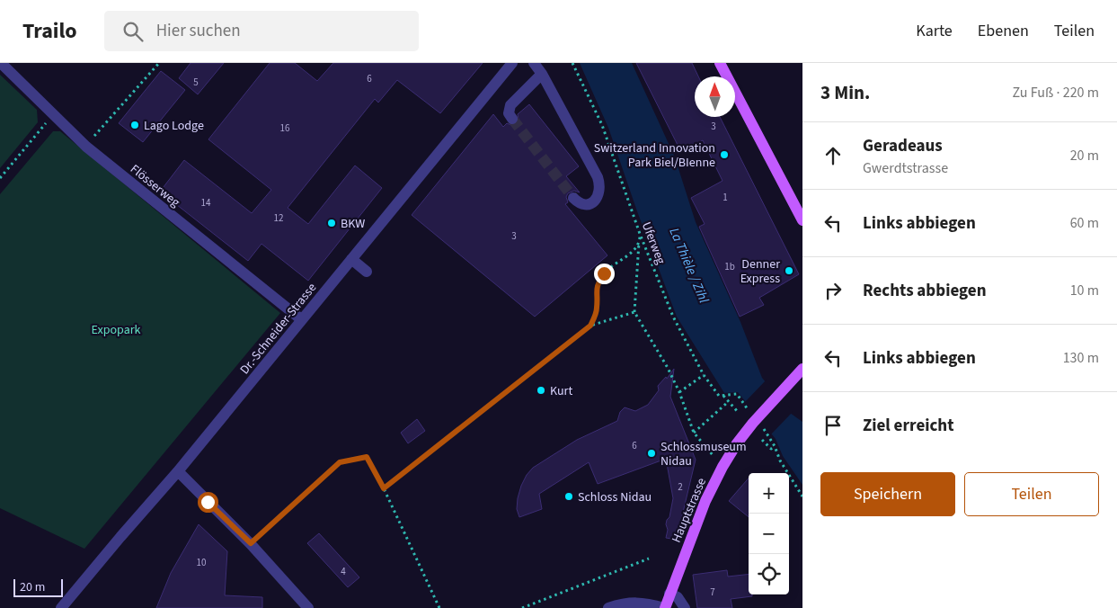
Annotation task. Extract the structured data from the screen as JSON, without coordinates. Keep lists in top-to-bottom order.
{
  "streets": {
    "main road": ["Hauptstrasse"],
    "street": ["Flösserweg", "Dr.-Schneider-Strasse"],
    "path": ["Uferweg"]
  },
  "crossings": [
    ["Flösserweg", "Dr.-Schneider-Strasse"]
  ],
  "water": ["La Thièle / Zihl"],
  "parks": ["Expopark"],
  "places": [
    "Lago Lodge",
    "Switzerland Innovation Park Biel/BIenne",
    "BKW",
    "Denner Express",
    "Kurt",
    "Schlossmuseum Nidau",
    "Schloss Nidau"
  ],
  "house_numbers": [
    "6",
    "5",
    "3",
    "16",
    "1",
    "14",
    "12",
    "3",
    "1b",
    "6",
    "2",
    "10",
    "4",
    "7"
  ],
  "scale_bar": "20 m",
  "north": "top",
  "page": {
    "header": "Trailo",
    "search": "Hier suchen",
    "nav": ["Karte", "Ebenen", "Teilen"],
    "heading": ["3 Min.", "Zu Fuß · 220 m"],
    "list": [
      ["Geradeaus", "Gwerdtstrasse", "20 m"],
      ["Links abbiegen", "60 m"],
      ["Rechts abbiegen", "10 m"],
      ["Links abbiegen", "130 m"],
      "Ziel erreicht"
    ],
    "buttons": ["Speichern", "Teilen"],
    "map_buttons": ["+", "−"],
    "scale": "20 m"
  }
}
